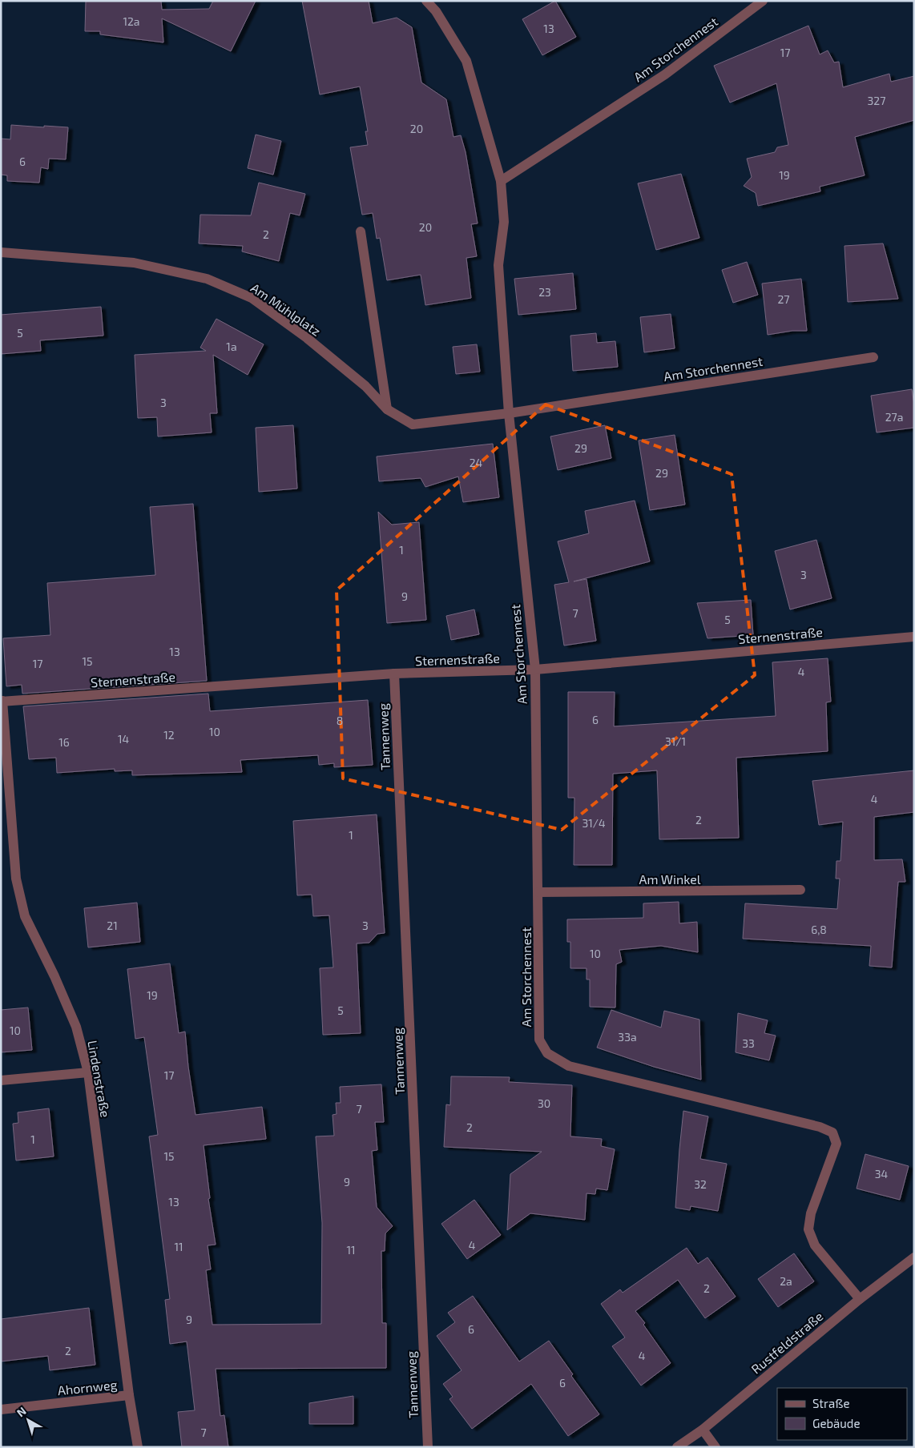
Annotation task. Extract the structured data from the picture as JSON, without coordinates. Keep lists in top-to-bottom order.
{
  "streets": {
    "street": [
      "Am Storchennest",
      "Am Mühlplatz",
      "Sternenstraße",
      "Tannenweg",
      "Am Winkel",
      "Lindenstraße",
      "Rustfeldstraße",
      "Ahornweg"
    ]
  },
  "crossings": [
    ["Am Storchennest", "Am Mühlplatz"],
    ["Am Storchennest", "Sternenstraße"],
    ["Am Storchennest", "Am Winkel"],
    ["Am Storchennest", "Rustfeldstraße"],
    ["Sternenstraße", "Tannenweg"],
    ["Sternenstraße", "Lindenstraße"],
    ["Lindenstraße", "Ahornweg"]
  ],
  "house_numbers": [
    "12a",
    "13",
    "17",
    "327",
    "20",
    "6",
    "19",
    "20",
    "2",
    "23",
    "27",
    "5",
    "1a",
    "3",
    "27a",
    "29",
    "24",
    "29",
    "1",
    "3",
    "9",
    "7",
    "5",
    "13",
    "15",
    "17",
    "4",
    "6",
    "8",
    "10",
    "12",
    "14",
    "31/1",
    "16",
    "4",
    "2",
    "31/4",
    "1",
    "21",
    "3",
    "6,8",
    "10",
    "19",
    "5",
    "10",
    "33a",
    "33",
    "17",
    "30",
    "7",
    "2",
    "1",
    "15",
    "34",
    "9",
    "32",
    "13",
    "4",
    "11",
    "11",
    "2a",
    "2",
    "9",
    "6",
    "2",
    "4",
    "6",
    "7"
  ],
  "legend": ["Straße", "Gebäude"],
  "north": "top left"
}
